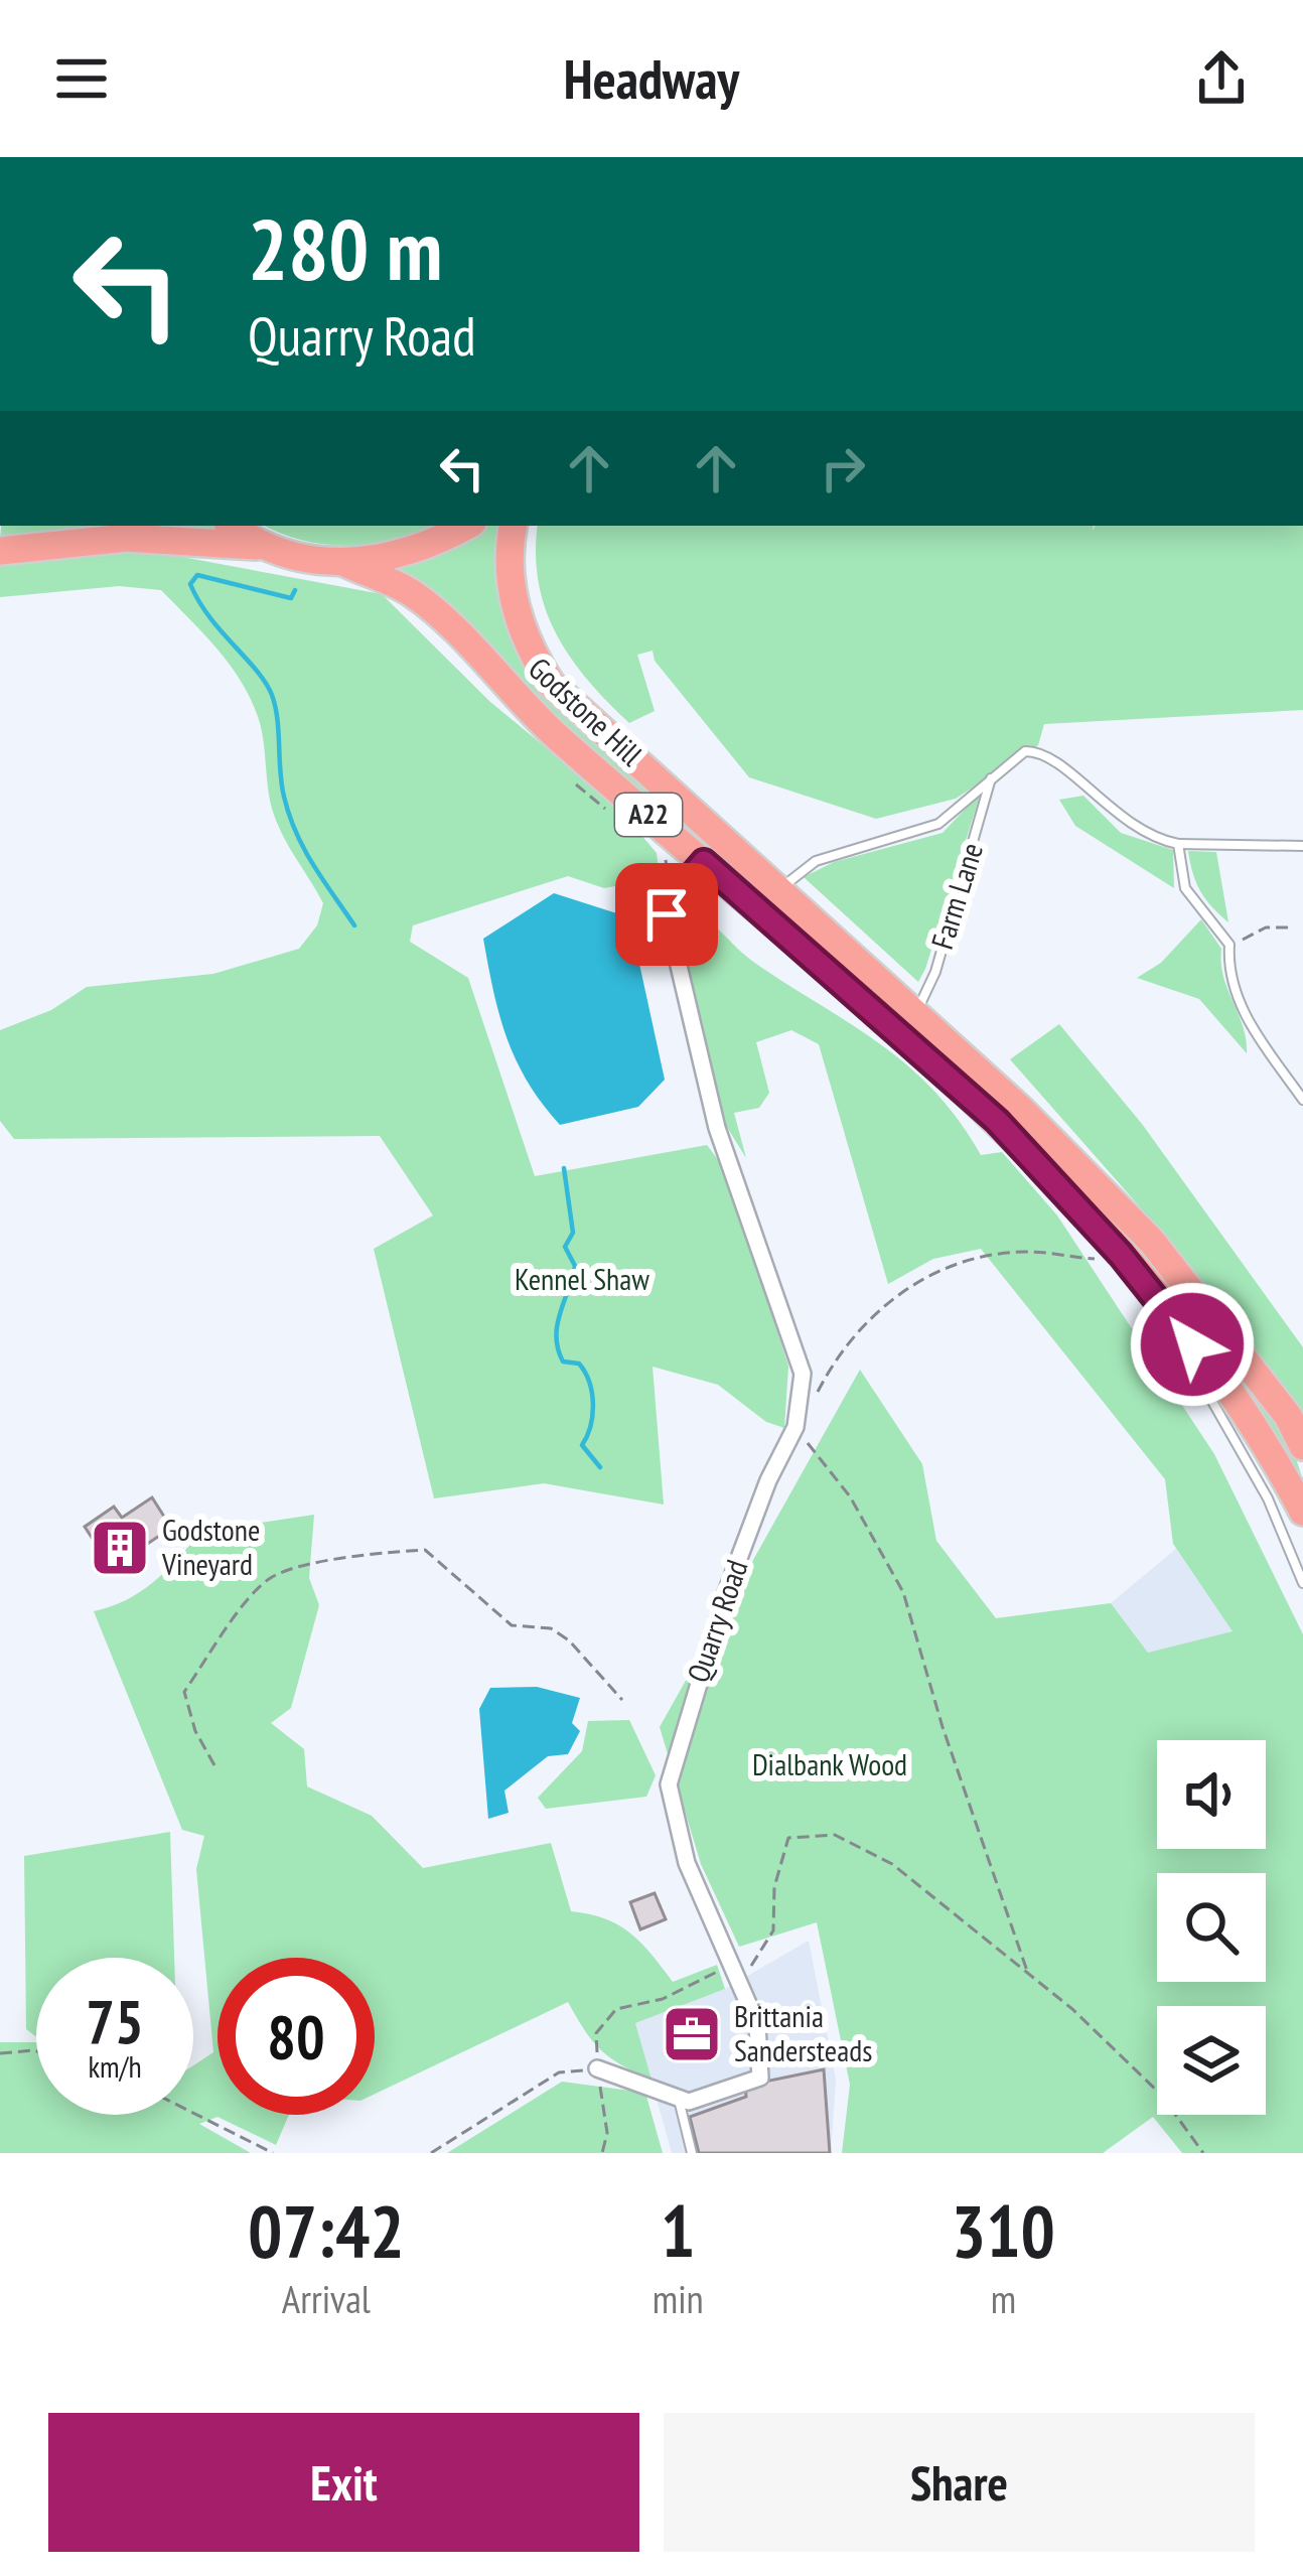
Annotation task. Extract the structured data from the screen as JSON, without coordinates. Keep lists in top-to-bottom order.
{
  "streets": {
    "highway": ["Godstone Hill", "A22"],
    "street": ["Quarry Road"],
    "lane": ["Farm Lane"]
  },
  "crossings": [
    ["Godstone Hill", "Farm Lane"],
    ["Godstone Hill", "Quarry Road"]
  ],
  "parks": ["Kennel Shaw", "Dialbank Wood"],
  "places": {
    "building": ["Godstone Vineyard"],
    "office": ["Brittania Sandersteads"]
  },
  "page": {
    "header": "Headway",
    "turn": ["280 m", "Quarry Road"],
    "speed": "75 km/h",
    "limit": "80",
    "eta": [
      "07:42",
      "Arrival",
      "1",
      "min",
      "310",
      "m"
    ],
    "buttons": ["Exit", "Share"]
  }
}
